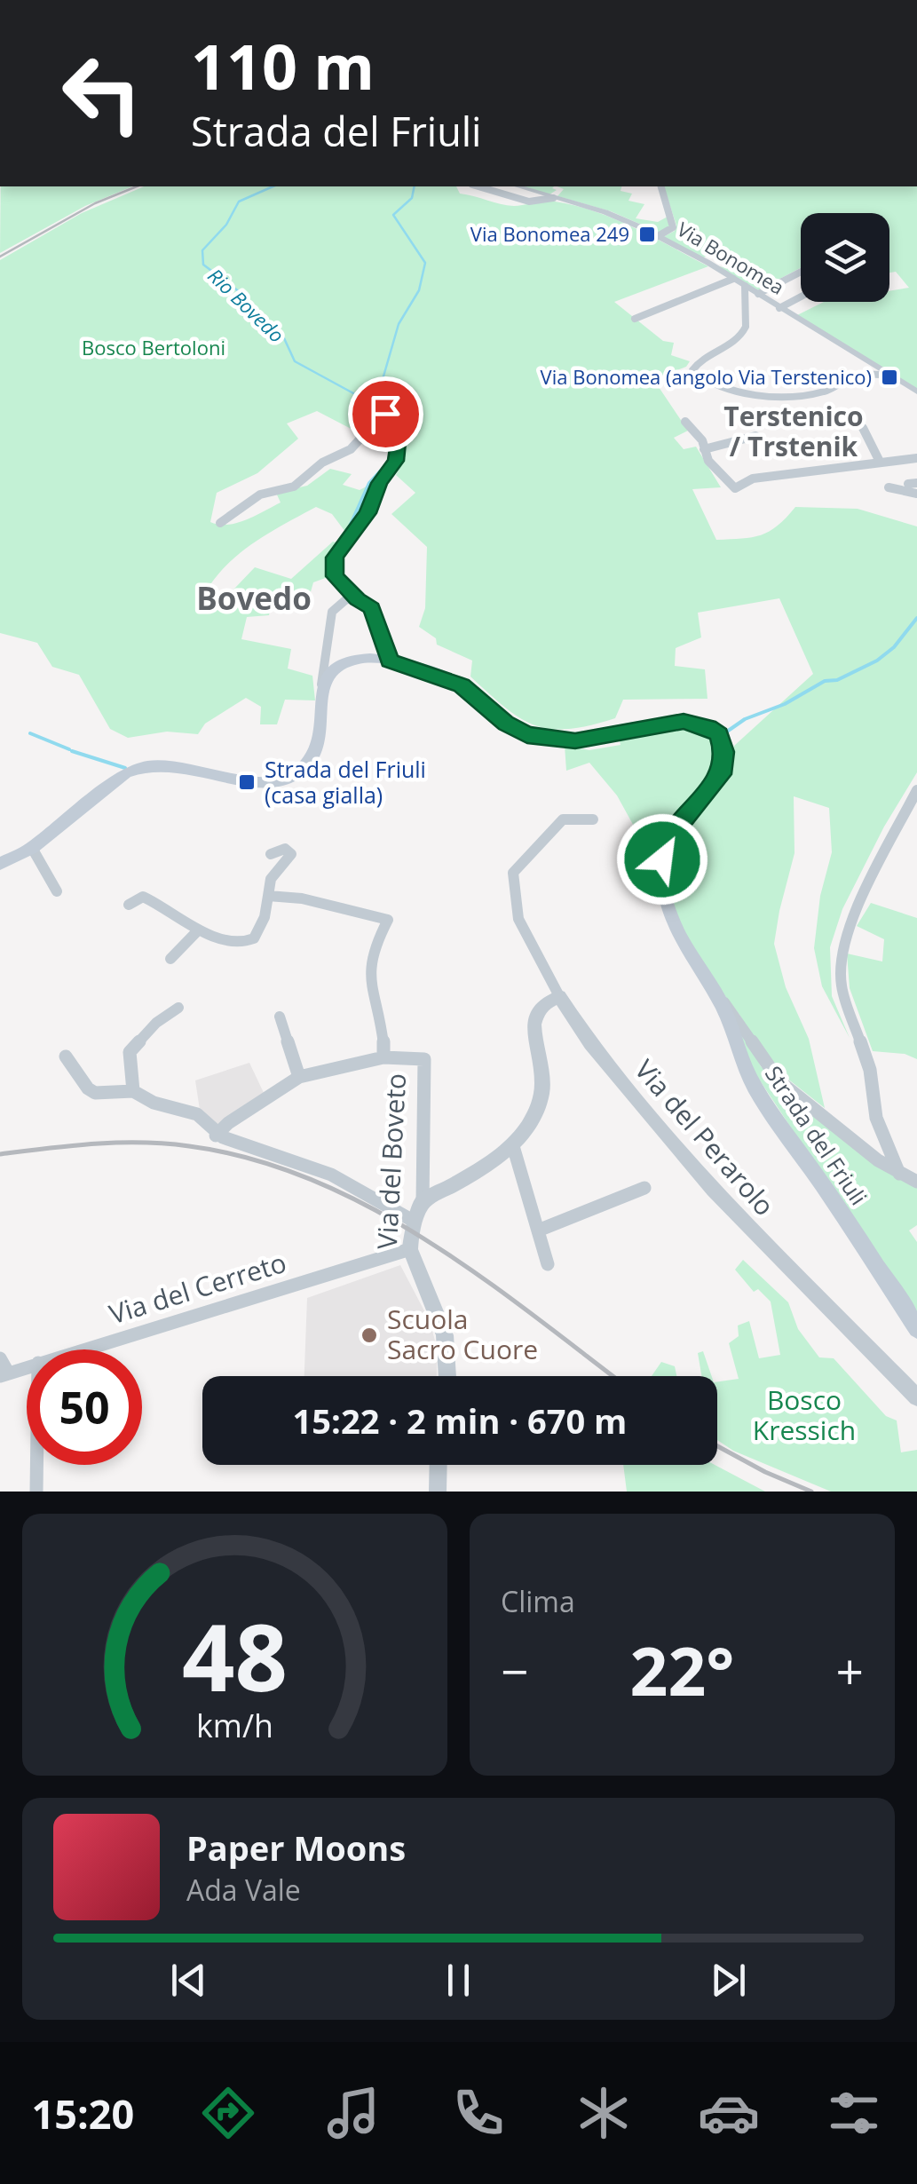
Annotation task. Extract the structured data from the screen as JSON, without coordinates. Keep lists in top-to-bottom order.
{
  "streets": {
    "main road": ["Strada del Friuli"],
    "street": [
      "Via Bonomea",
      "Via del Perarolo",
      "Via del Boveto",
      "Via del Cerreto"
    ]
  },
  "crossings": [
    ["Via del Boveto", "Via del Cerreto"]
  ],
  "districts": ["Terstenico / Trstenik", "Bovedo"],
  "water": ["Rio Bovedo"],
  "parks": ["Bosco Bertoloni", "Bosco Kressich"],
  "places": {
    "transit": ["Via Bonomea 249", "Via Bonomea (angolo Via Terstenico)", "Strada del Friuli (casa gialla)"],
    "other": ["Scuola Sacro Cuore"]
  },
  "page": {
    "turn": ["110 m", "Strada del Friuli"],
    "limit": "50",
    "trip": "15:22 · 2 min · 670 m",
    "tile": "Clima",
    "heat": ["−", "22°", "+"],
    "song": ["Paper Moons", "Ada Vale"],
    "tabs": "15:20",
    "gauge": ["48", "km/h"]
  }
}
